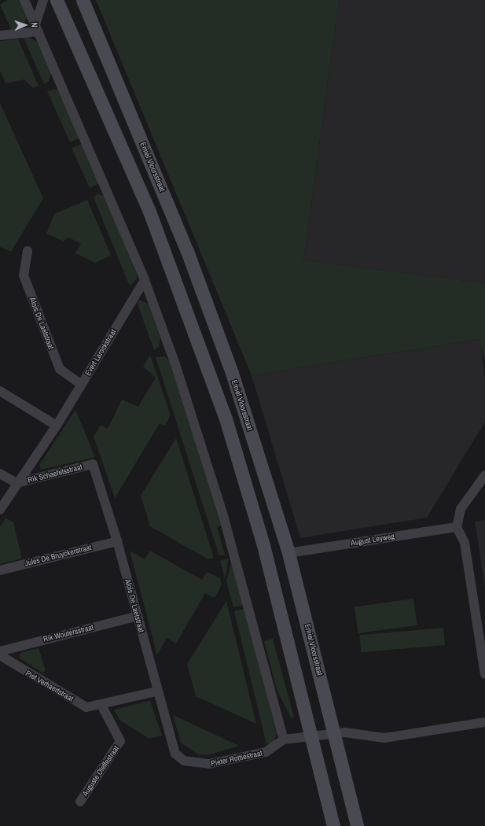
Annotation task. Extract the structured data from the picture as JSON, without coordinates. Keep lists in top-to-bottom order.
{
  "streets": {
    "street": [
      "Emiel Vloorsstraat",
      "Aloïs De Laetstraat",
      "Evert Larockstraat",
      "Rik Schaefelsstraat",
      "August Leyweg",
      "Jules De Bruyckerstraat",
      "Rik Woutersstraat",
      "Piet Verhaertstraat",
      "Pieter Rottiestraat",
      "Auguste Oleffestraat"
    ]
  },
  "crossings": [
    ["Emiel Vloorsstraat", "August Leyweg"],
    ["Aloïs De Laetstraat", "Evert Larockstraat"],
    ["Aloïs De Laetstraat", "Rik Schaefelsstraat"],
    ["Aloïs De Laetstraat", "Jules De Bruyckerstraat"],
    ["Aloïs De Laetstraat", "Rik Woutersstraat"],
    ["Aloïs De Laetstraat", "Piet Verhaertstraat"],
    ["Aloïs De Laetstraat", "Pieter Rottiestraat"],
    ["Evert Larockstraat", "Rik Schaefelsstraat"],
    ["Piet Verhaertstraat", "Auguste Oleffestraat"]
  ],
  "north": "right"
}
